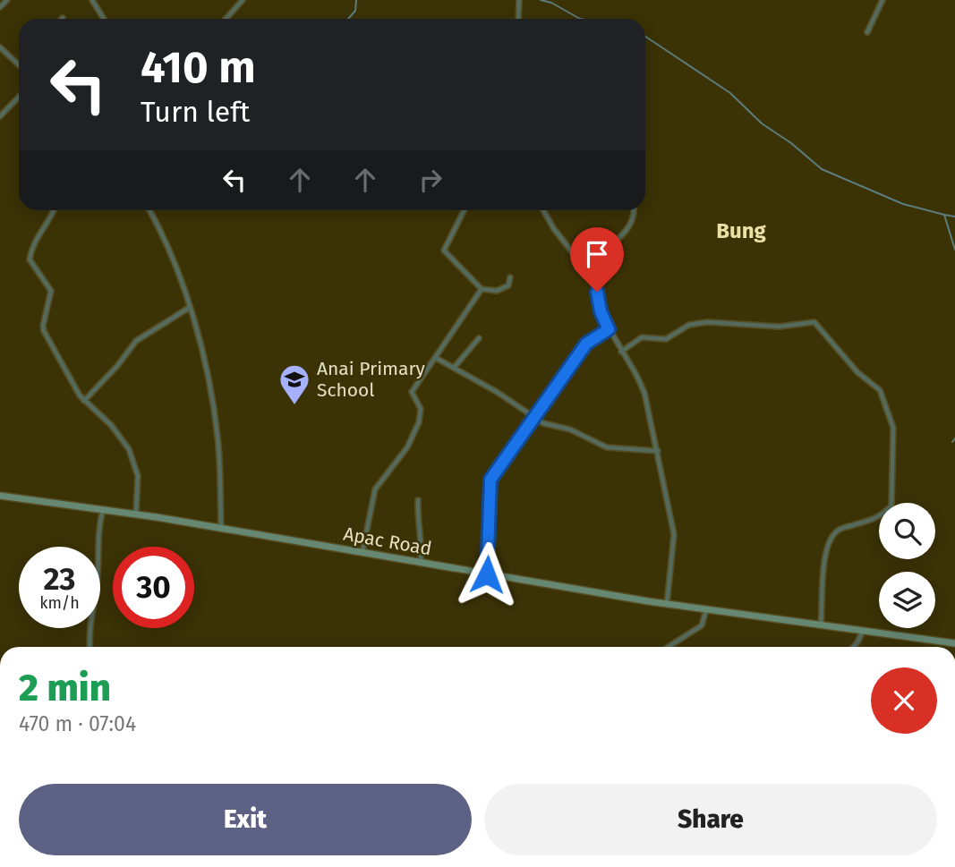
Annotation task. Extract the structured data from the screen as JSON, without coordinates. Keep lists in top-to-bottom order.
{
  "streets": {
    "main road": ["Apac Road"]
  },
  "districts": ["Bung"],
  "places": {
    "school or university": ["Anai Primary School"]
  },
  "page": {
    "turn": ["410 m", "Turn left"],
    "speed": "23 km/h",
    "limit": "30",
    "heading": ["2 min", "470 m · 07:04"],
    "buttons": ["Exit", "Share"]
  }
}
